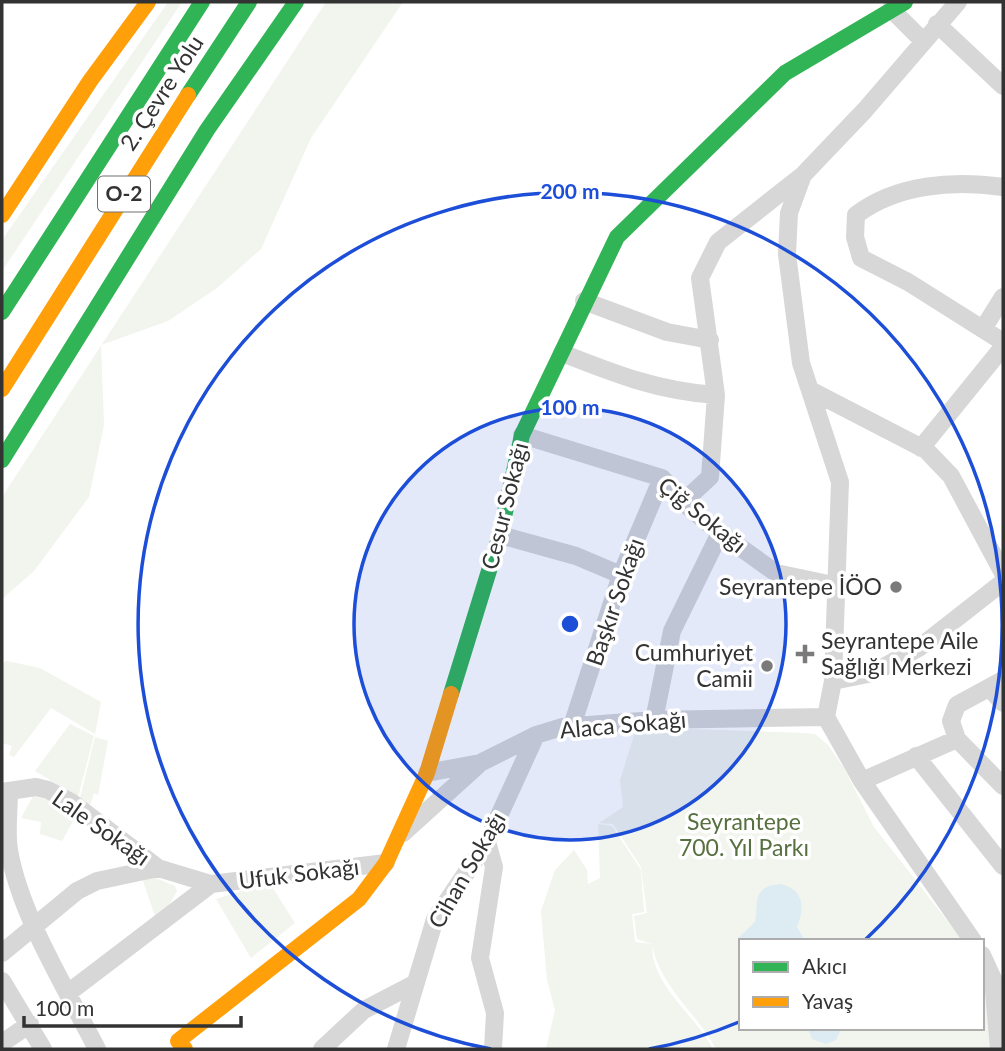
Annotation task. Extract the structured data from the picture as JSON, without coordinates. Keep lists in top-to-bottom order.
{
  "streets": {
    "main road": ["2. Çevre Yolu", "O-2", "Cesur Sokağı"],
    "street": [
      "Çiğ Sokağı",
      "Başkır Sokağı",
      "Alaca Sokağı",
      "Lale Sokağı",
      "Cihan Sokağı",
      "Ufuk Sokağı"
    ]
  },
  "crossings": [
    ["Cesur Sokağı", "Çiğ Sokağı"],
    ["Cesur Sokağı", "Alaca Sokağı"],
    ["Cesur Sokağı", "Ufuk Sokağı"],
    ["Çiğ Sokağı", "Başkır Sokağı"],
    ["Başkır Sokağı", "Alaca Sokağı"],
    ["Alaca Sokağı", "Cihan Sokağı"],
    ["Lale Sokağı", "Ufuk Sokağı"]
  ],
  "parks": ["Seyrantepe 700. Yıl Parkı"],
  "places": {
    "other": ["Seyrantepe İÖO", "Cumhuriyet Camii"],
    "health": ["Seyrantepe Aile Sağlığı Merkezi"]
  },
  "legend": ["Akıcı", "Yavaş"],
  "scale_bar": "100 m",
  "rings": ["200 m", "100 m"]
}
